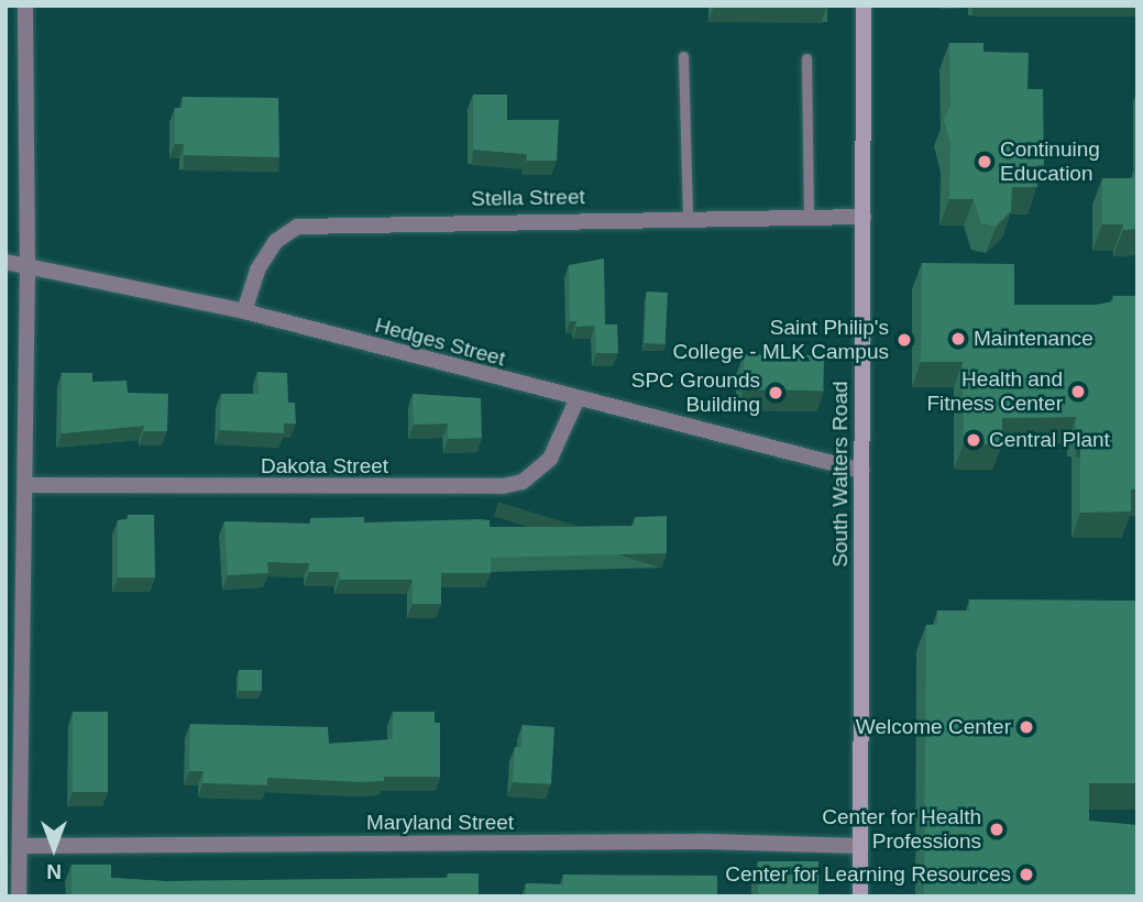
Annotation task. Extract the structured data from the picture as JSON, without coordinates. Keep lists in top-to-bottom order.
{
  "streets": {
    "main road": ["South Walters Road"],
    "street": [
      "Stella Street",
      "Hedges Street",
      "Dakota Street",
      "Maryland Street"
    ]
  },
  "crossings": [
    ["Stella Street", "Hedges Street"],
    ["Stella Street", "South Walters Road"],
    ["Hedges Street", "Dakota Street"],
    ["Hedges Street", "South Walters Road"],
    ["South Walters Road", "Maryland Street"]
  ],
  "places": [
    "Continuing Education",
    "Maintenance",
    "Saint Philip's College - MLK Campus",
    "Health and Fitness Center",
    "SPC Grounds Building",
    "Central Plant",
    "Welcome Center",
    "Center for Health Professions",
    "Center for Learning Resources"
  ],
  "north": "bottom"
}
